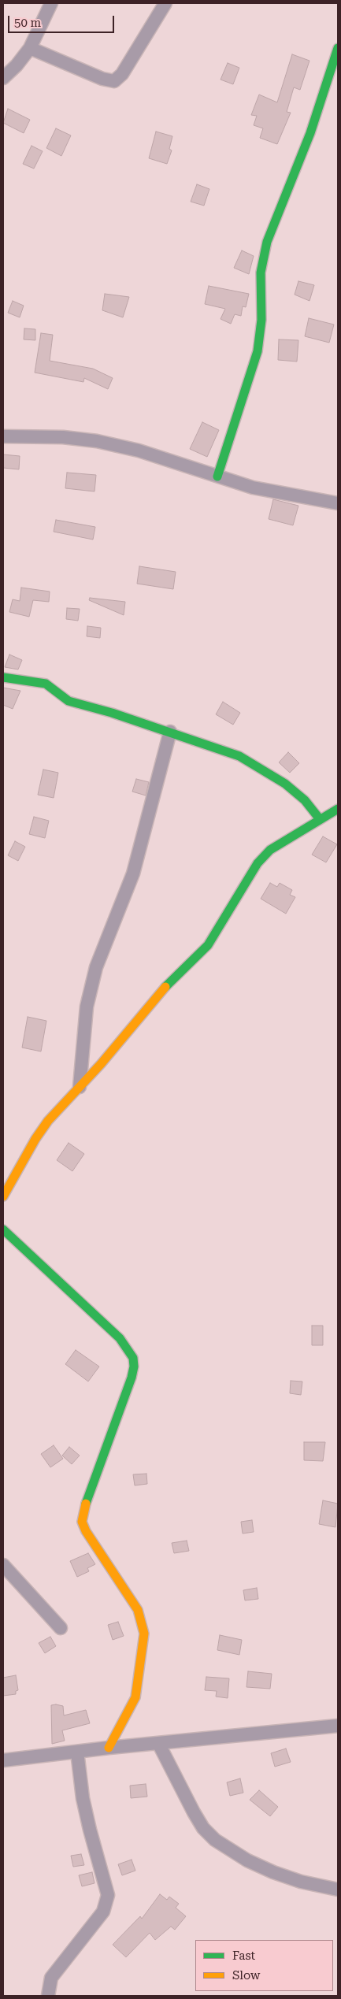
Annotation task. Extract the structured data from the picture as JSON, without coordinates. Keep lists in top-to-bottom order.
{
  "legend": ["Fast", "Slow"],
  "scale_bar": "50 m"
}
